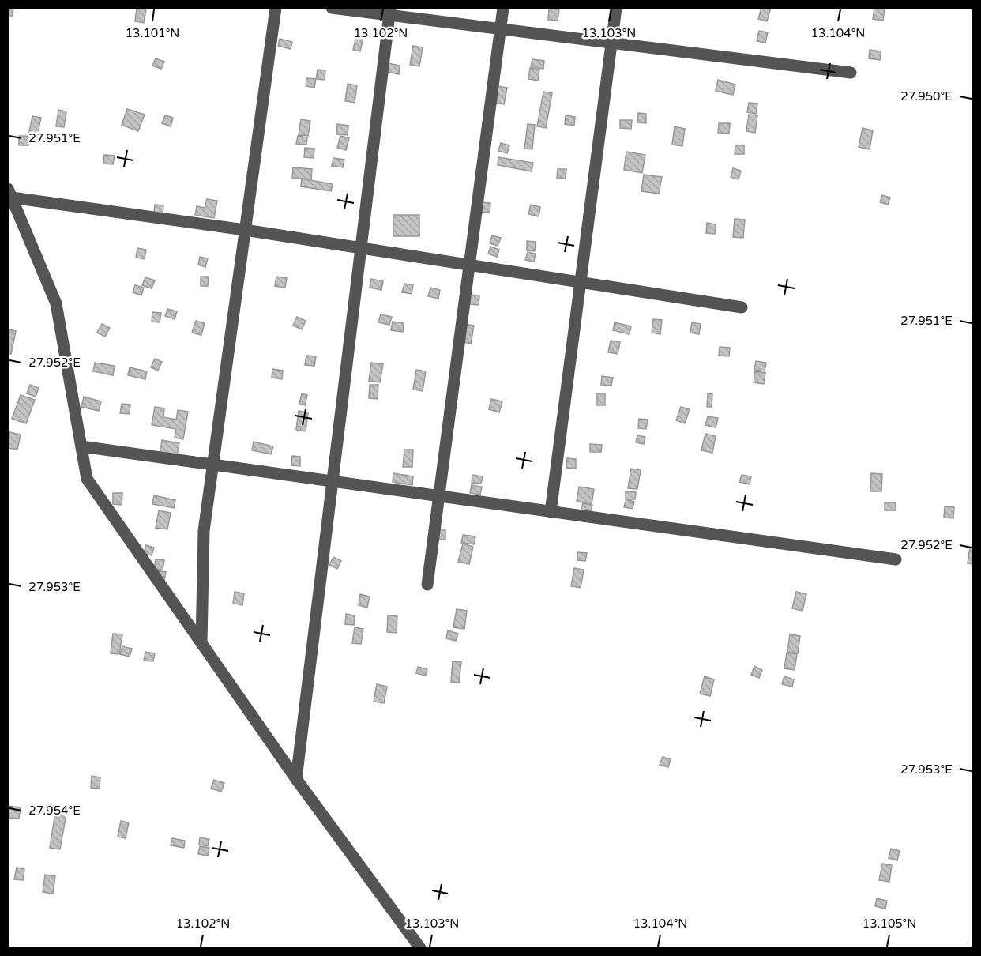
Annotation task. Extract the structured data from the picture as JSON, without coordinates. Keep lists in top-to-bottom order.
{
  "coordinates": [
    "13.101°N",
    "13.102°N",
    "13.103°N",
    "13.104°N",
    "27.950°E",
    "27.951°E",
    "27.952°E",
    "27.953°E",
    "27.954°E",
    "13.105°N"
  ]
}
